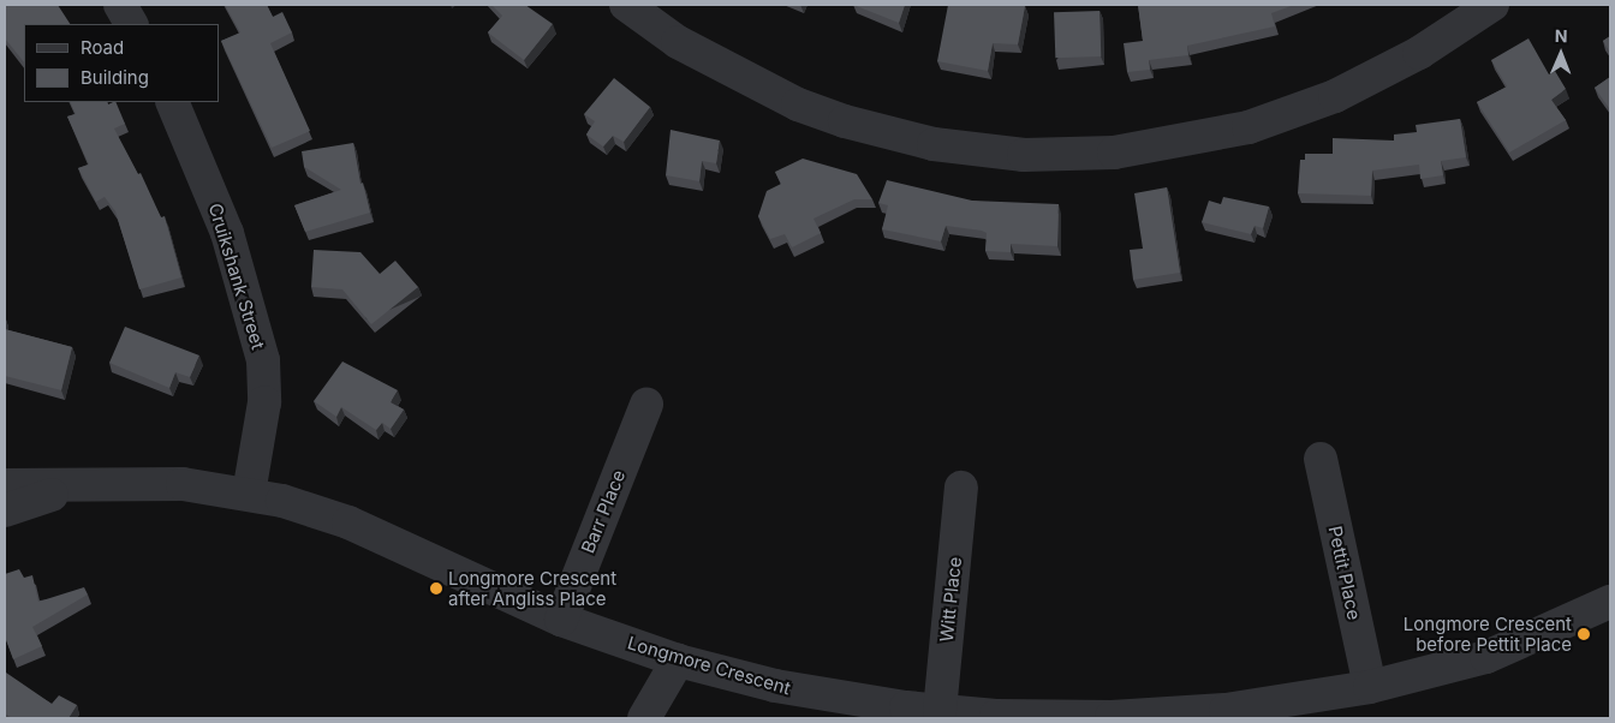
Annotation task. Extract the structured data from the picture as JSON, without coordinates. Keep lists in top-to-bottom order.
{
  "streets": {
    "street": [
      "Cruikshank Street",
      "Barr Place",
      "Pettit Place",
      "Witt Place",
      "Longmore Crescent"
    ]
  },
  "crossings": [
    ["Cruikshank Street", "Longmore Crescent"],
    ["Barr Place", "Longmore Crescent"],
    ["Pettit Place", "Longmore Crescent"],
    ["Witt Place", "Longmore Crescent"]
  ],
  "places": ["Longmore Crescent after Angliss Place", "Longmore Crescent before Pettit Place"],
  "legend": ["Road", "Building"],
  "north": "top"
}
